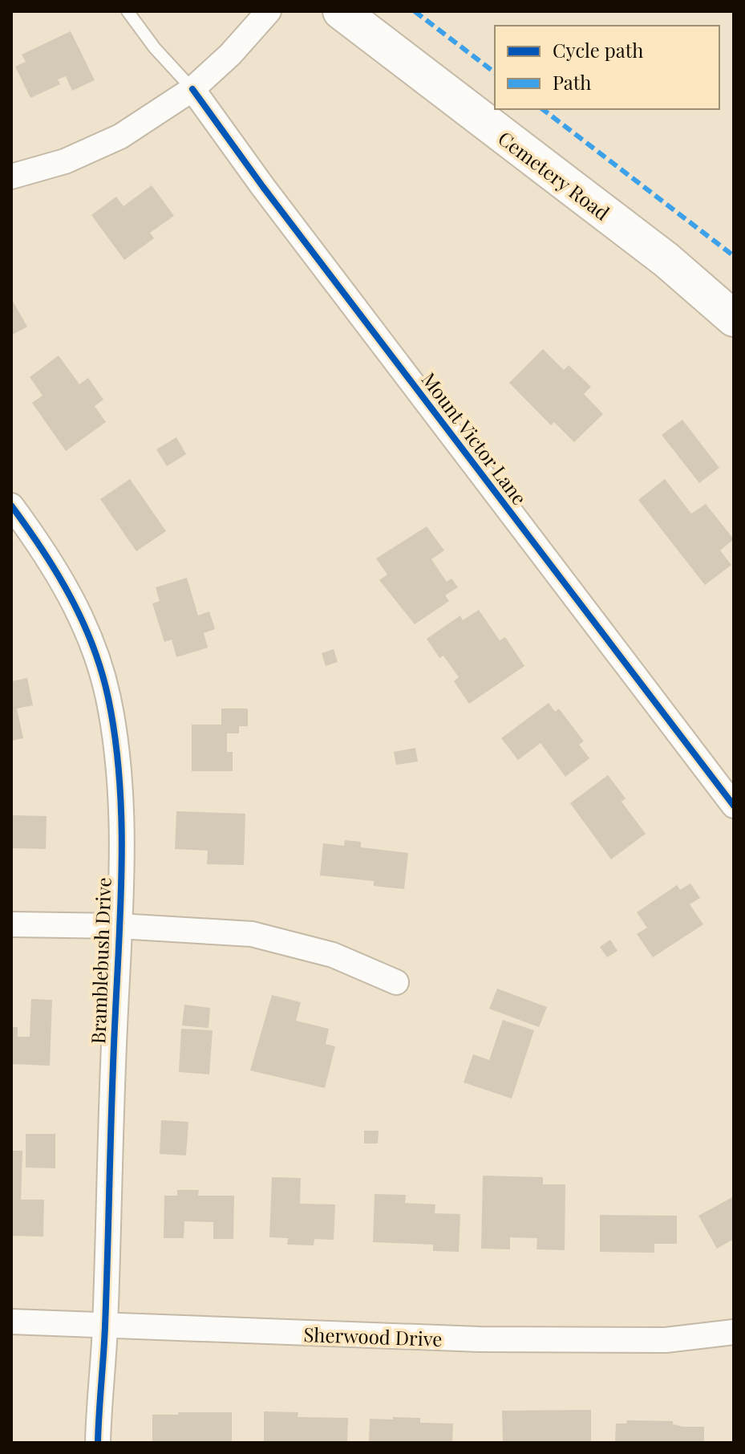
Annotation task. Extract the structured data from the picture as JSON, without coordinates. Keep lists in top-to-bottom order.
{
  "streets": {
    "main road": ["Cemetery Road"],
    "street": ["Mount Victor Lane", "Bramblebush Drive", "Sherwood Drive"]
  },
  "crossings": [
    ["Bramblebush Drive", "Sherwood Drive"]
  ],
  "legend": ["Cycle path", "Path"]
}
